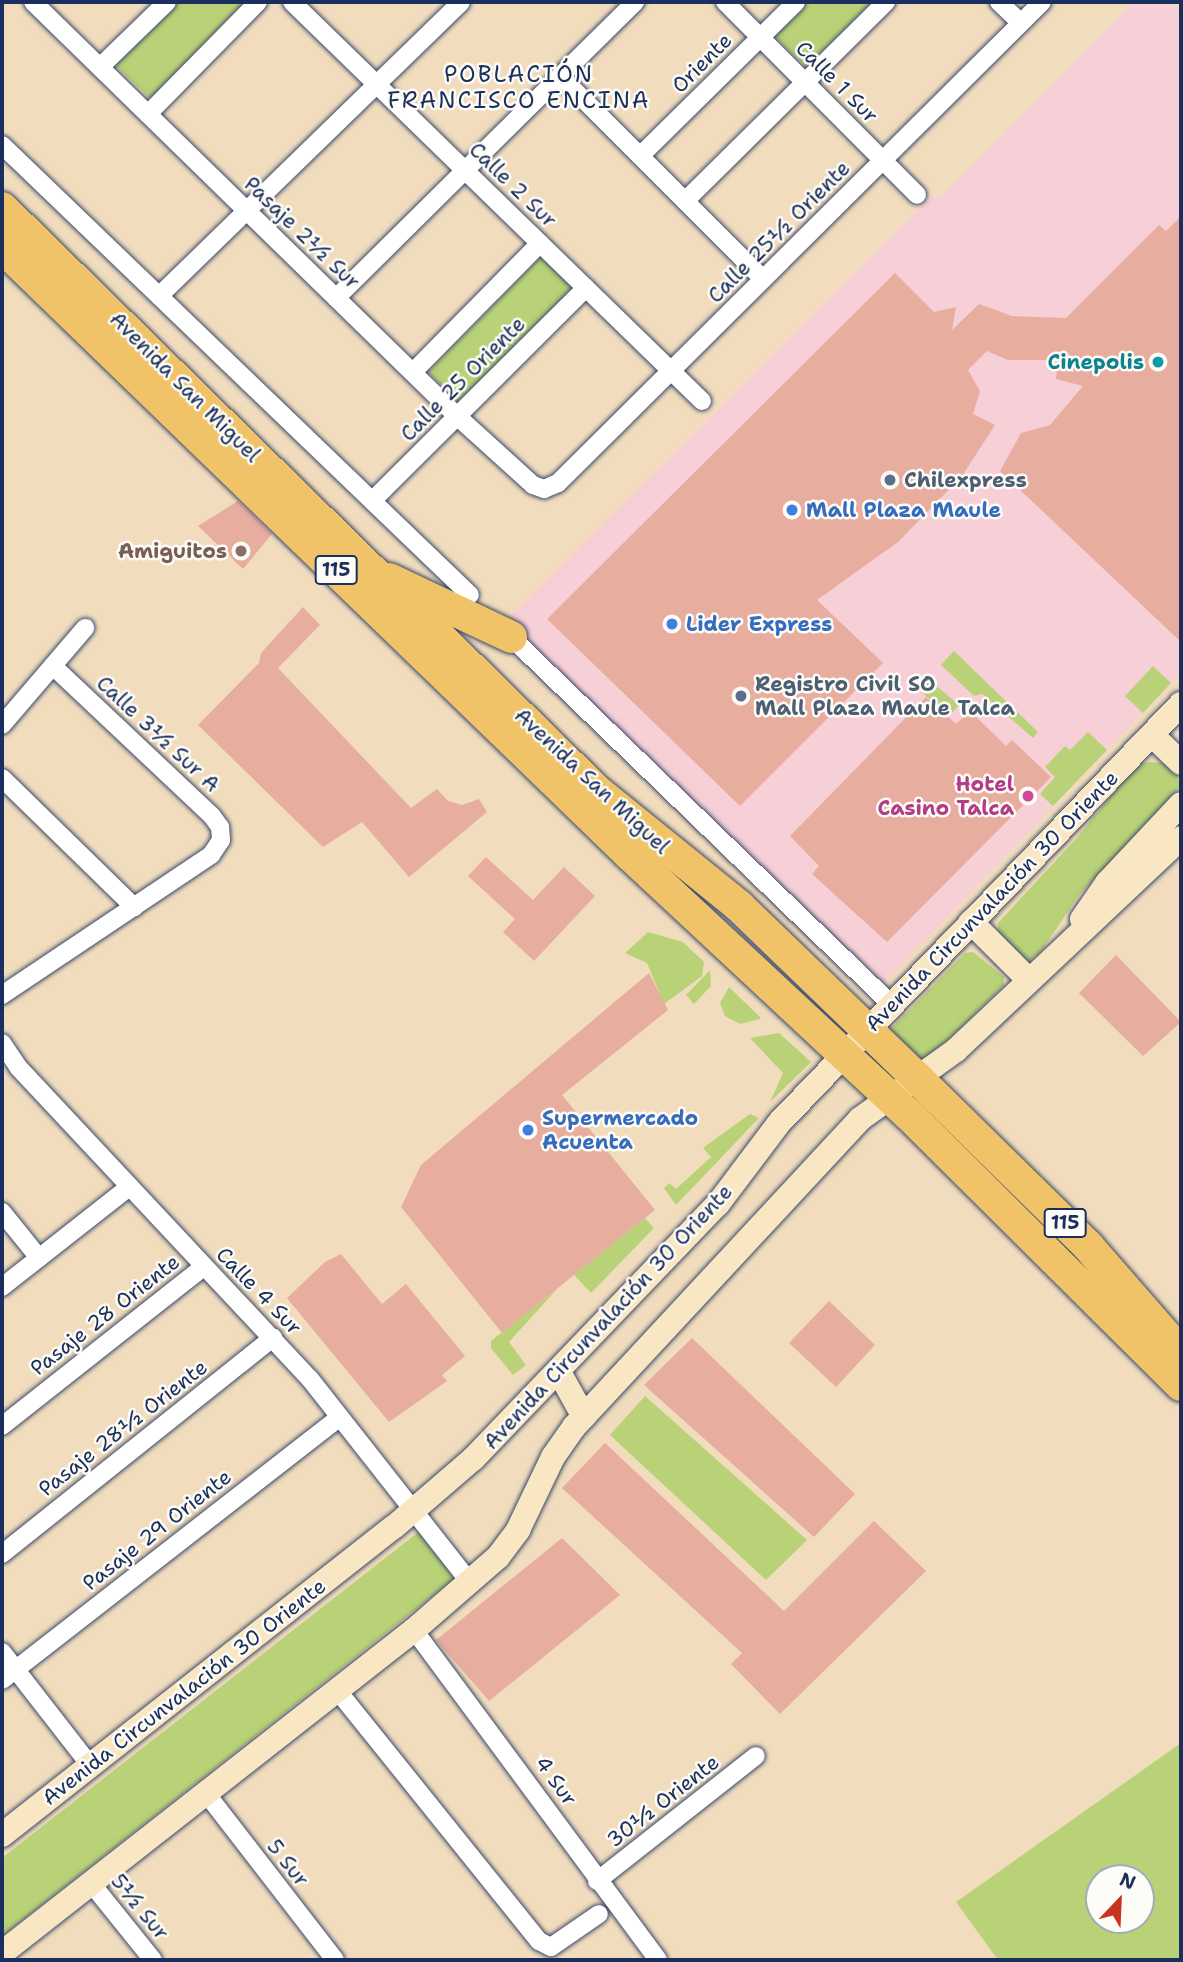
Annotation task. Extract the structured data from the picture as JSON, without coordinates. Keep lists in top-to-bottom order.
{
  "streets": {
    "highway": ["Avenida San Miguel", "115"],
    "main road": ["Avenida Circunvalación 30 Oriente"],
    "street": [
      "Oriente",
      "Calle 1 Sur",
      "Calle 2 Sur",
      "Calle 25½ Oriente",
      "Pasaje 2½ Sur",
      "Calle 25 Oriente",
      "Calle 3½ Sur A",
      "Calle 4 Sur",
      "Pasaje 28 Oriente",
      "Pasaje 28½ Oriente",
      "Pasaje 29 Oriente",
      "4 Sur",
      "30½ Oriente",
      "5 Sur",
      "5½ Sur"
    ]
  },
  "crossings": [
    ["Oriente", "Calle 1 Sur"],
    ["Calle 1 Sur", "Calle 25½ Oriente"],
    ["Calle 2 Sur", "Calle 25½ Oriente"],
    ["Calle 2 Sur", "Calle 25 Oriente"],
    ["Calle 25½ Oriente", "Pasaje 2½ Sur"],
    ["Pasaje 2½ Sur", "Calle 25 Oriente"],
    ["Avenida San Miguel", "Avenida Circunvalación 30 Oriente"],
    ["Avenida Circunvalación 30 Oriente", "Calle 4 Sur"],
    ["Calle 4 Sur", "Pasaje 28 Oriente"],
    ["Calle 4 Sur", "Pasaje 28½ Oriente"],
    ["Calle 4 Sur", "Pasaje 29 Oriente"],
    ["4 Sur", "30½ Oriente"]
  ],
  "districts": ["POBLACIÓN FRANCISCO ENCINA"],
  "places": [
    "Cinepolis",
    "Chilexpress",
    "Mall Plaza Maule",
    "Amiguitos",
    "Lider Express",
    "Registro Civil SO Mall Plaza Maule Talca",
    "Hotel Casino Talca",
    "Supermercado Acuenta"
  ],
  "north": "top right"
}
